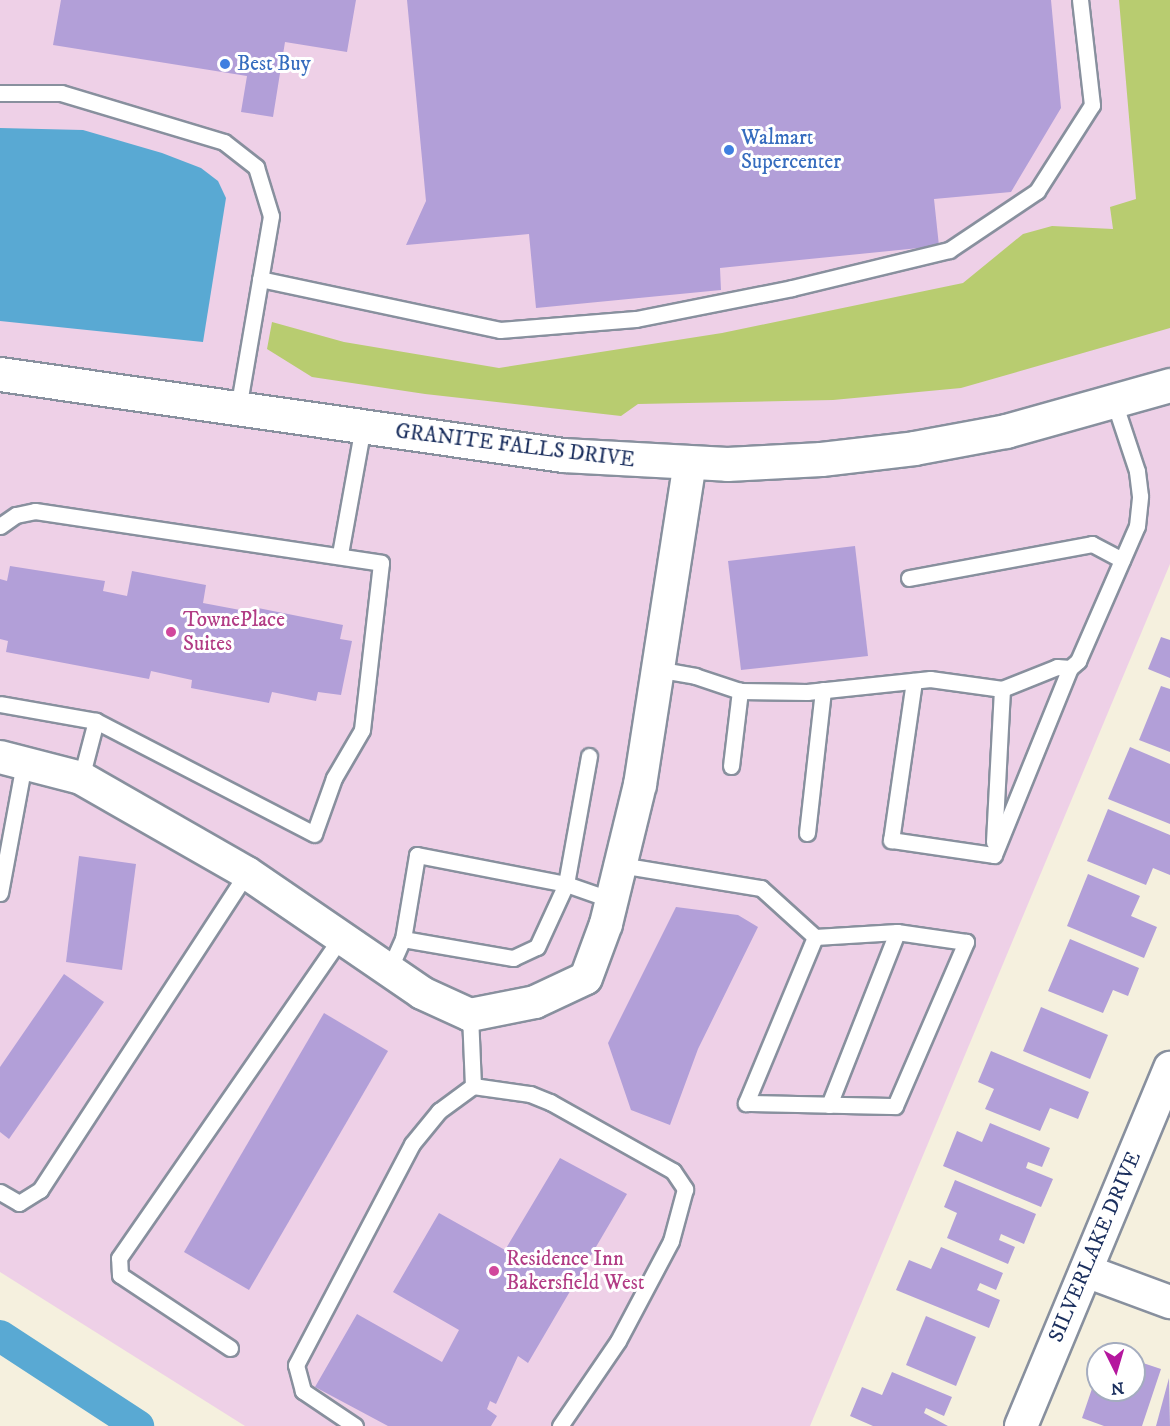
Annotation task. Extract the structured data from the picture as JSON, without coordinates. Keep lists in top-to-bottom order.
{
  "streets": {
    "street": ["GRANITE FALLS DRIVE", "SILVERLAKE DRIVE"]
  },
  "places": [
    "Best Buy",
    "Walmart Supercenter",
    "TownePlace Suites",
    "Residence Inn Bakersfield West"
  ],
  "north": "bottom"
}
